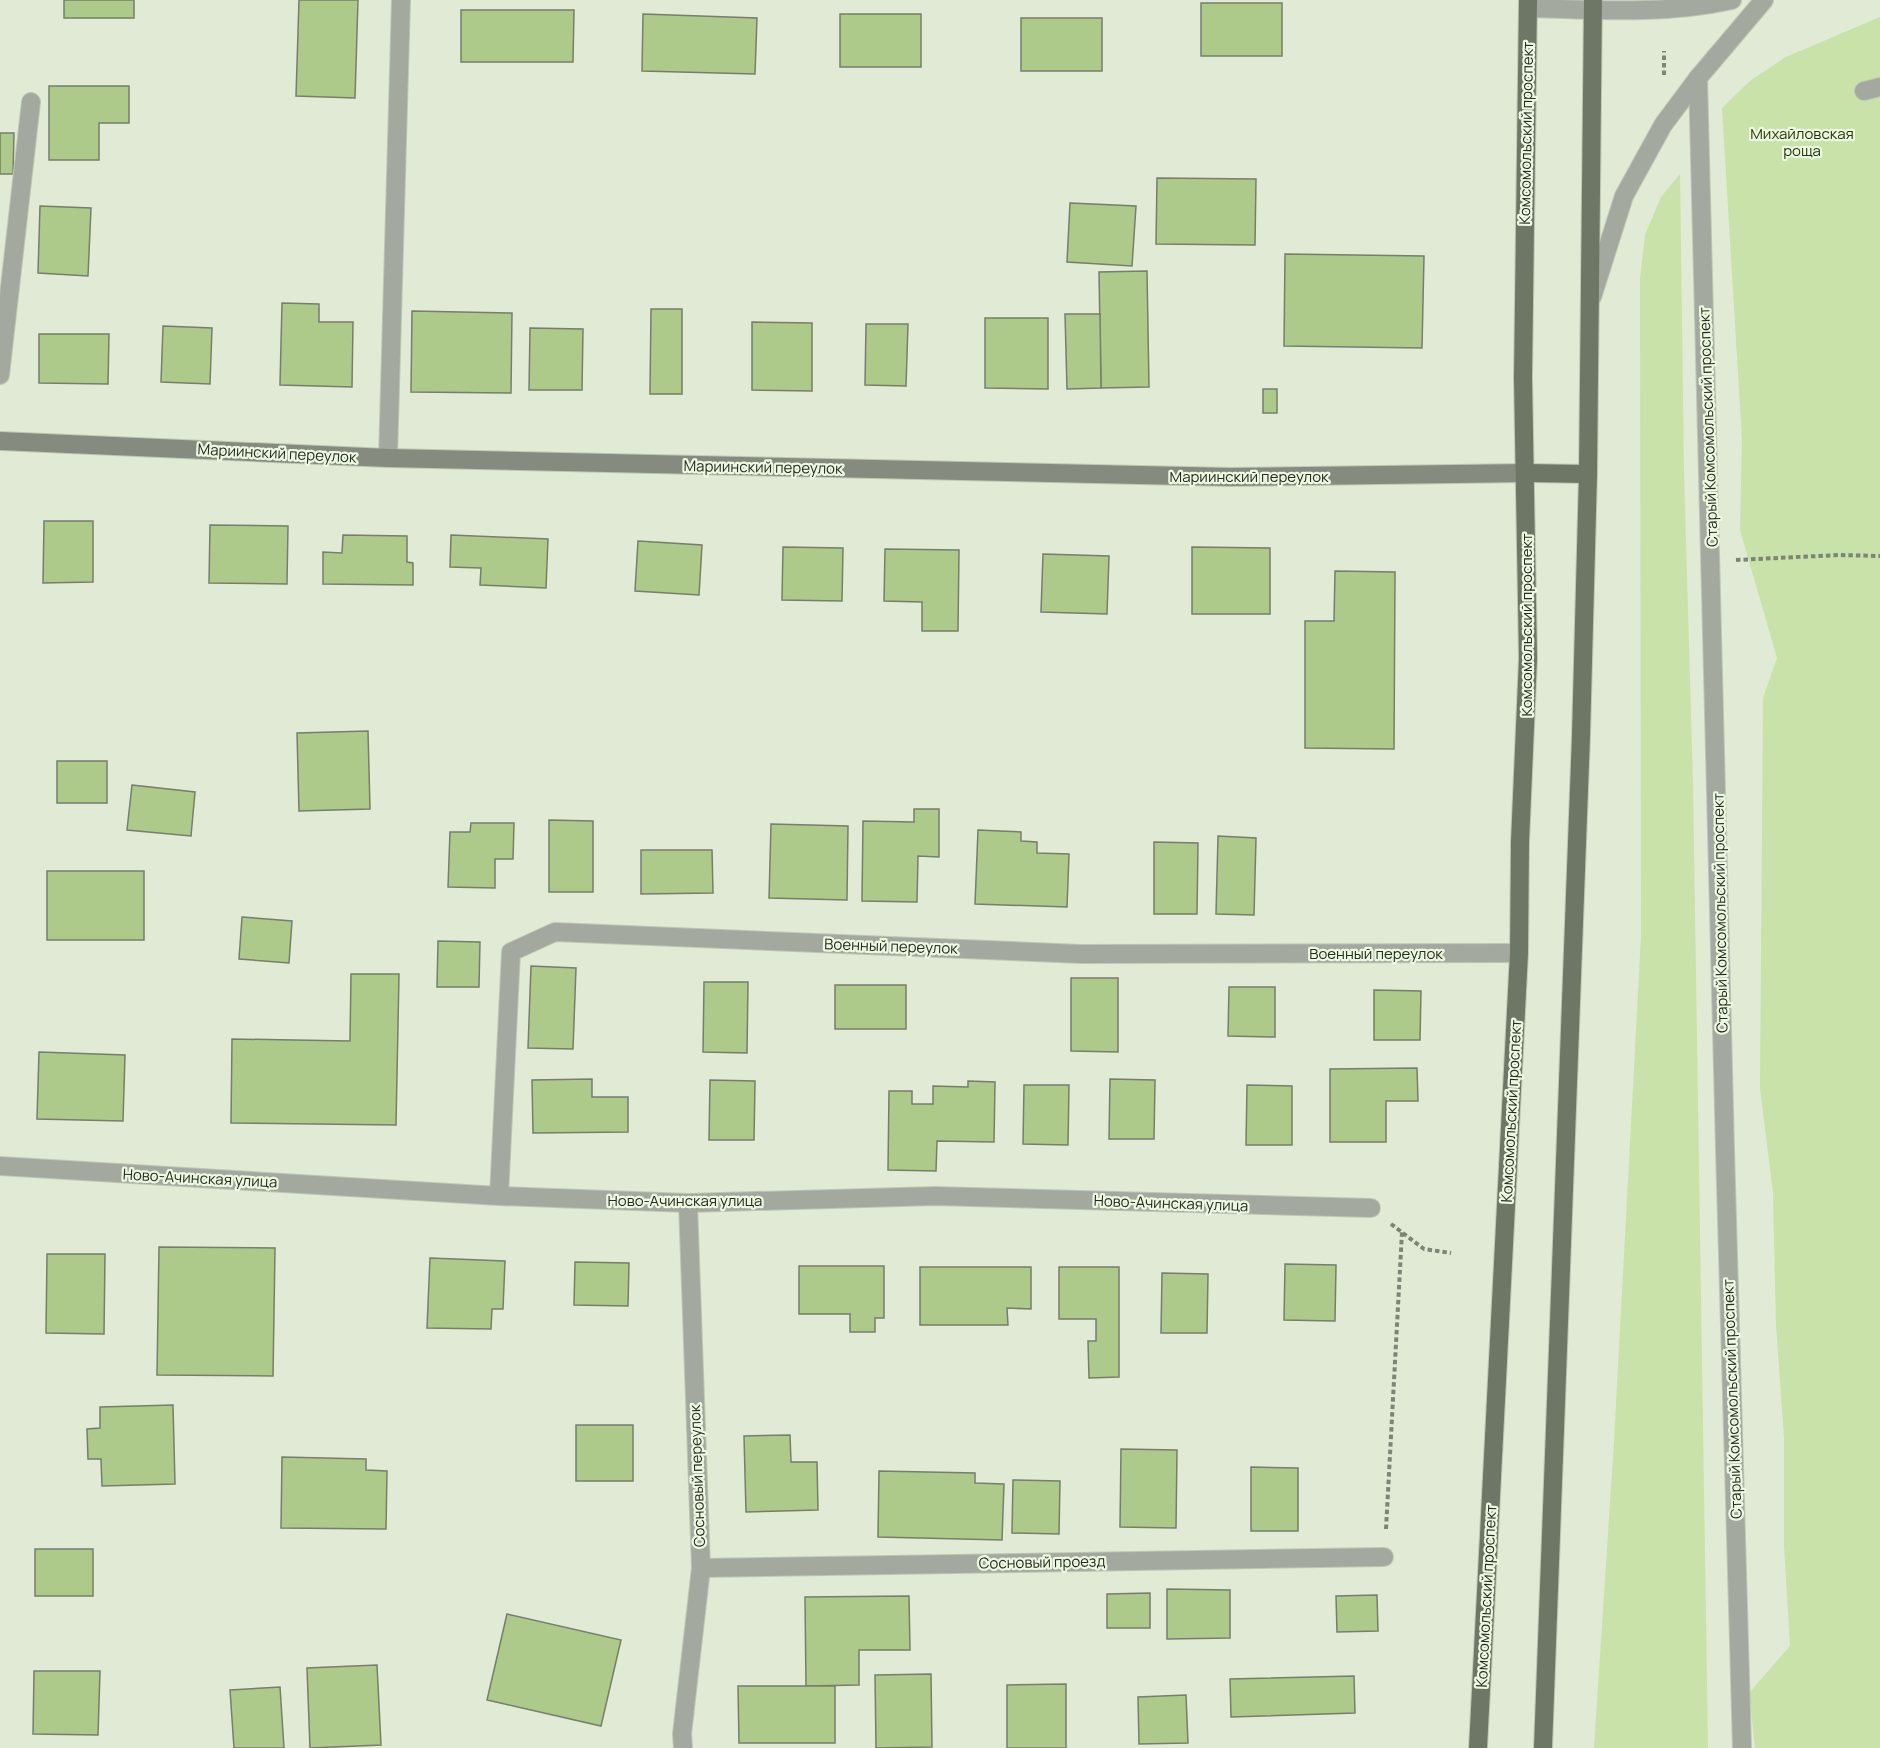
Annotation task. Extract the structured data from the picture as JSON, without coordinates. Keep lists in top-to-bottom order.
{
  "streets": {
    "main road": ["Комсомольский проспект"],
    "street": [
      "Старый Комсомольский проспект",
      "Мариинский переулок",
      "Военный переулок",
      "Ново-Ачинская улица",
      "Сосновый переулок",
      "Сосновый проезд"
    ]
  },
  "crossings": [
    ["Комсомольский проспект", "Мариинский переулок"],
    ["Комсомольский проспект", "Военный переулок"],
    ["Военный переулок", "Ново-Ачинская улица"],
    ["Ново-Ачинская улица", "Сосновый переулок"],
    ["Сосновый переулок", "Сосновый проезд"]
  ],
  "parks": ["Михайловская роща"]
}
